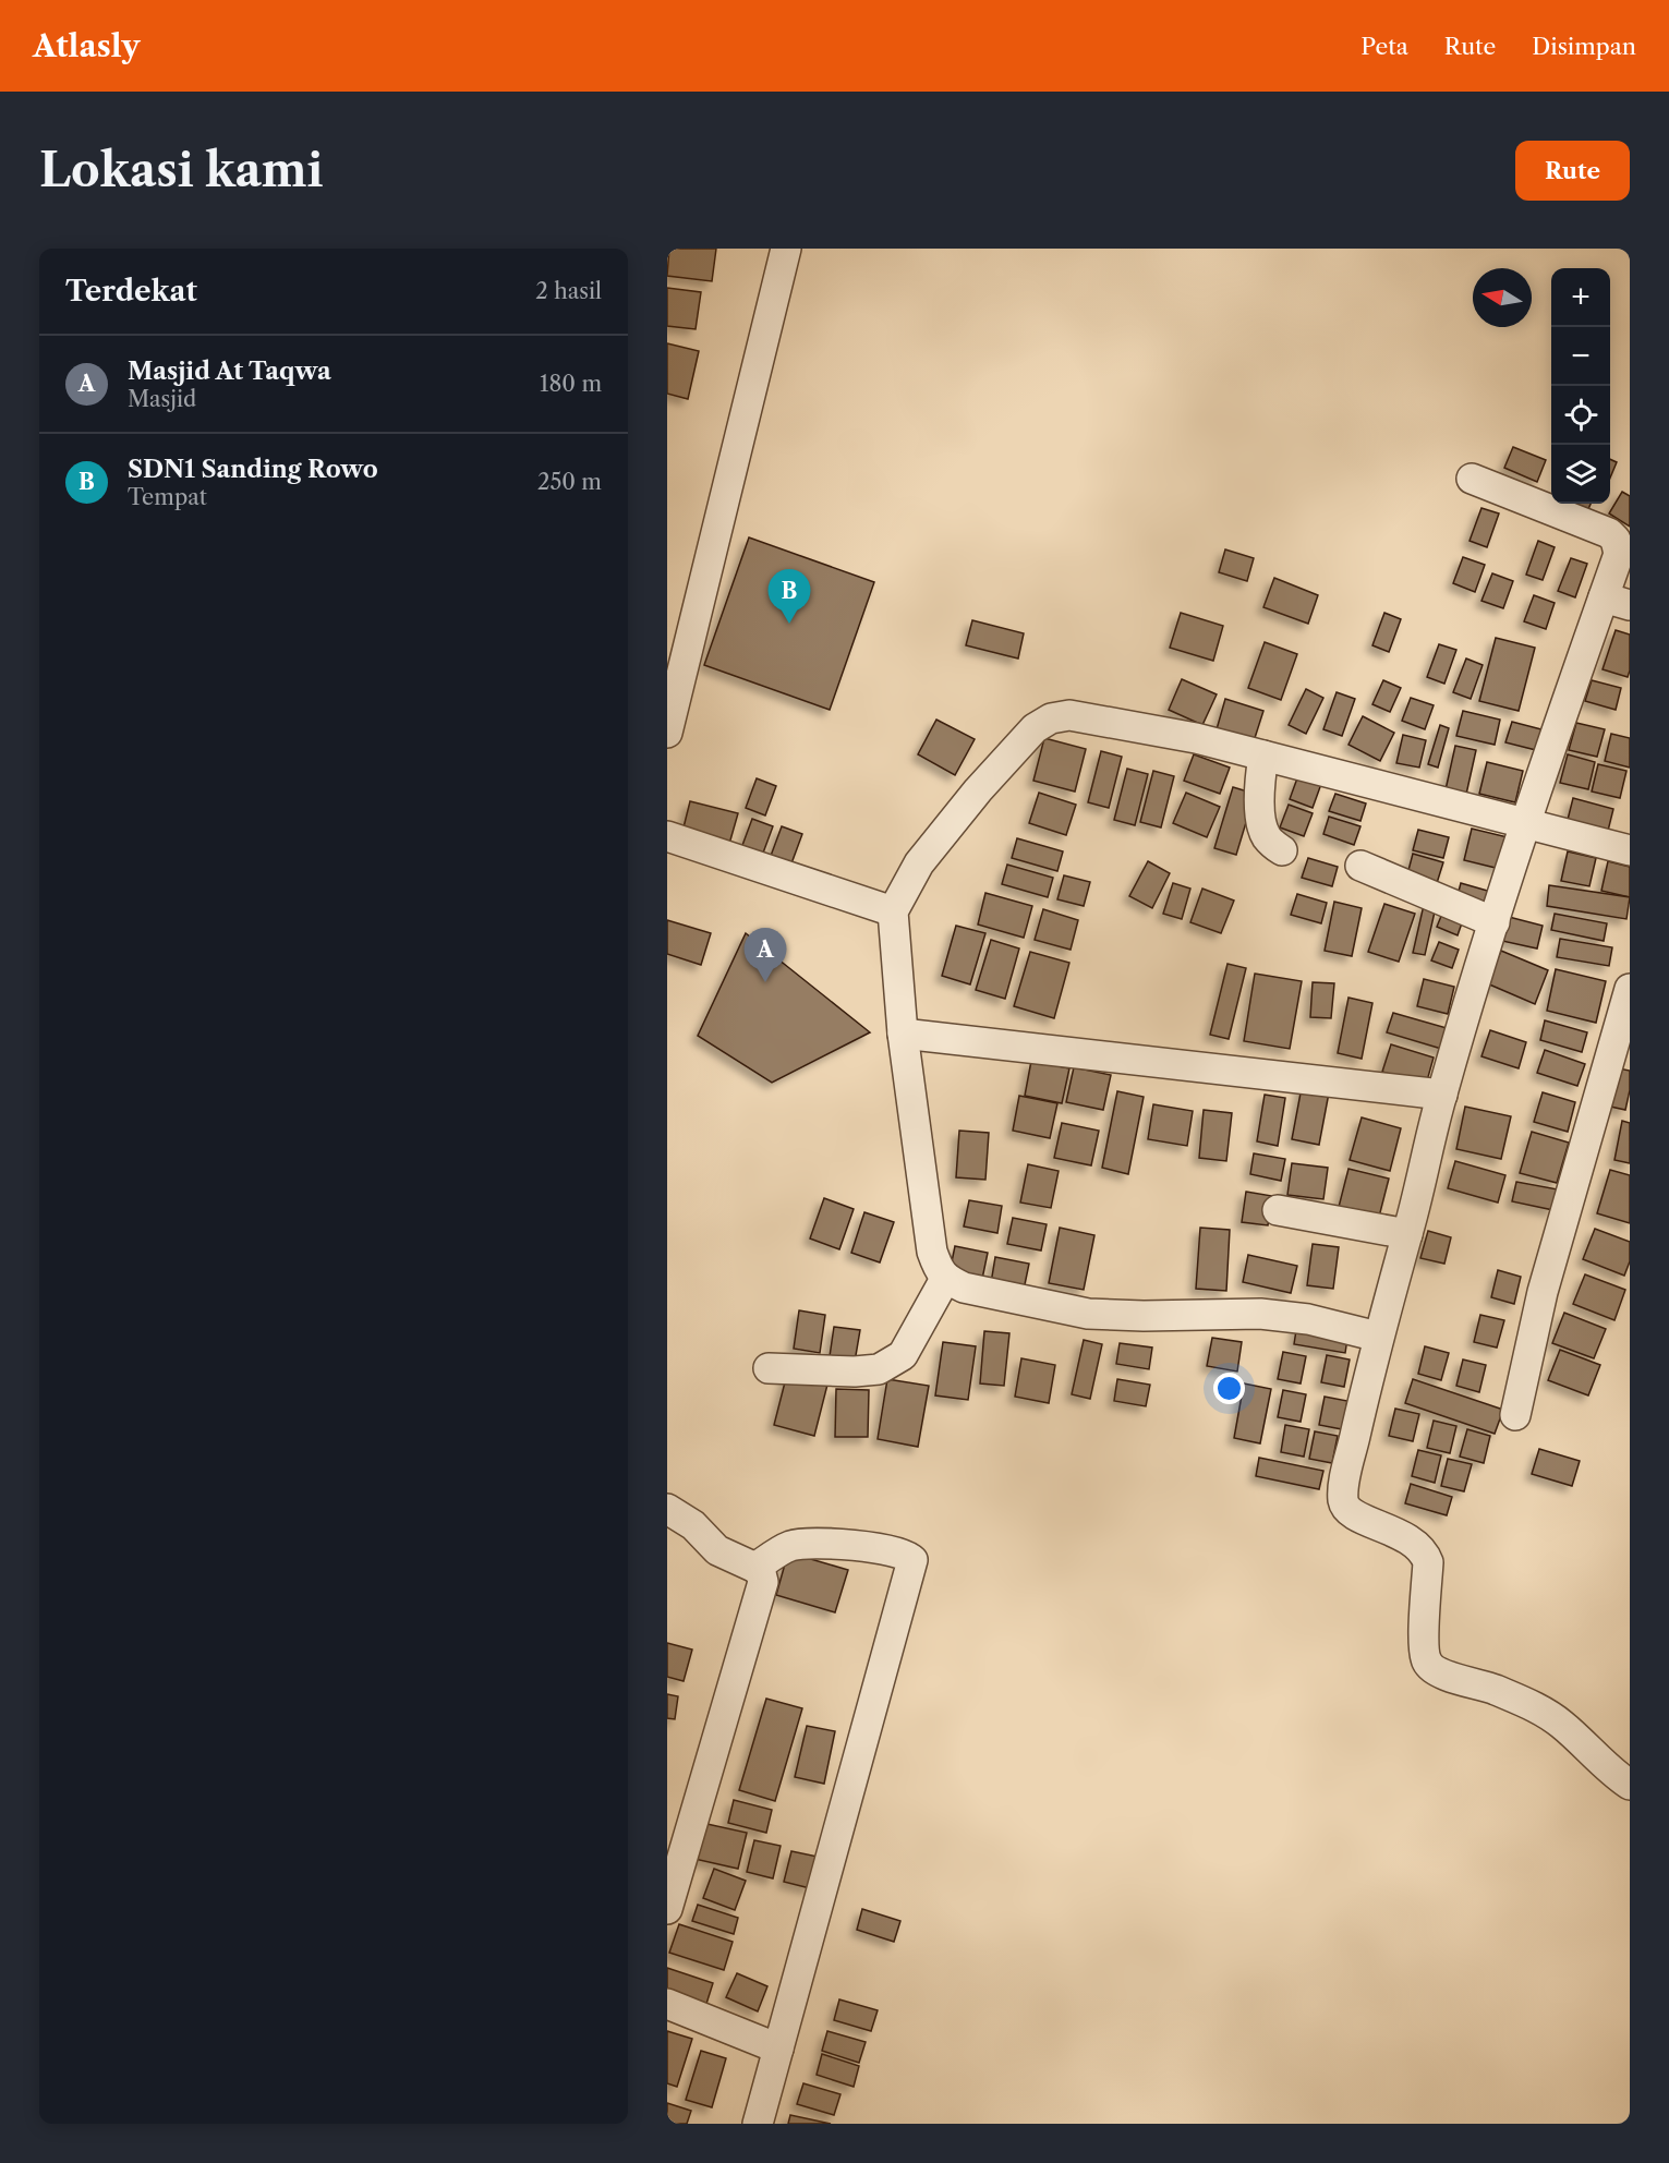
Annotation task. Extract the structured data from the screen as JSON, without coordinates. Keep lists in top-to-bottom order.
{
  "north": "left",
  "page": {
    "header": "Atlasly",
    "nav": ["Peta", "Rute", "Disimpan"],
    "buttons": "Rute",
    "title": "Lokasi kami",
    "heading": ["Terdekat", "2 hasil"],
    "map_buttons": ["+", "−"],
    "list": [
      {
        "mark": "A",
        "name": "Masjid At Taqwa",
        "note": "Masjid",
        "value": "180 m"
      },
      {
        "mark": "B",
        "name": "SDN1 Sanding Rowo",
        "note": "Tempat",
        "value": "250 m"
      }
    ],
    "pins": ["B", "A"]
  }
}
